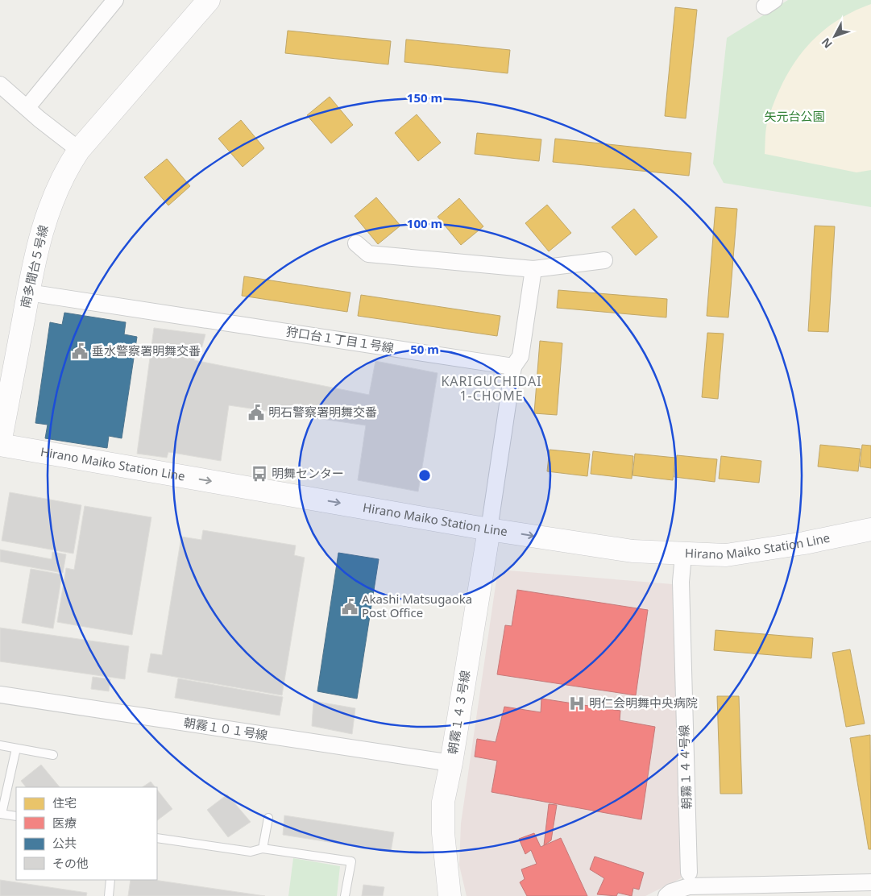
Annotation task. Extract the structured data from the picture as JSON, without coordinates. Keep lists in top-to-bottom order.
{
  "streets": {
    "main road": ["南多聞台５号線", "Hirano Maiko Station Line", "朝霧１４３号線"],
    "street": ["狩口台１丁目１号線", "朝霧１０１号線", "朝霧１４４号線"]
  },
  "crossings": [
    ["南多聞台５号線", "狩口台１丁目１号線"],
    ["南多聞台５号線", "Hirano Maiko Station Line"],
    ["Hirano Maiko Station Line", "朝霧１４３号線"],
    ["Hirano Maiko Station Line", "朝霧１４４号線"],
    ["朝霧１４３号線", "朝霧１０１号線"]
  ],
  "districts": ["KARIGUCHIDAI 1-CHOME"],
  "parks": ["矢元台公園"],
  "places": {
    "public building": ["垂水警察署明舞交番", "明石警察署明舞交番", "Akashi Matsugaoka Post Office"],
    "bus stop": ["明舞センター"],
    "hospital": ["明仁会明舞中央病院"]
  },
  "legend": [
    "住宅",
    "医療",
    "公共",
    "その他"
  ],
  "north": "bottom left",
  "rings": ["150 m", "100 m", "50 m"]
}
